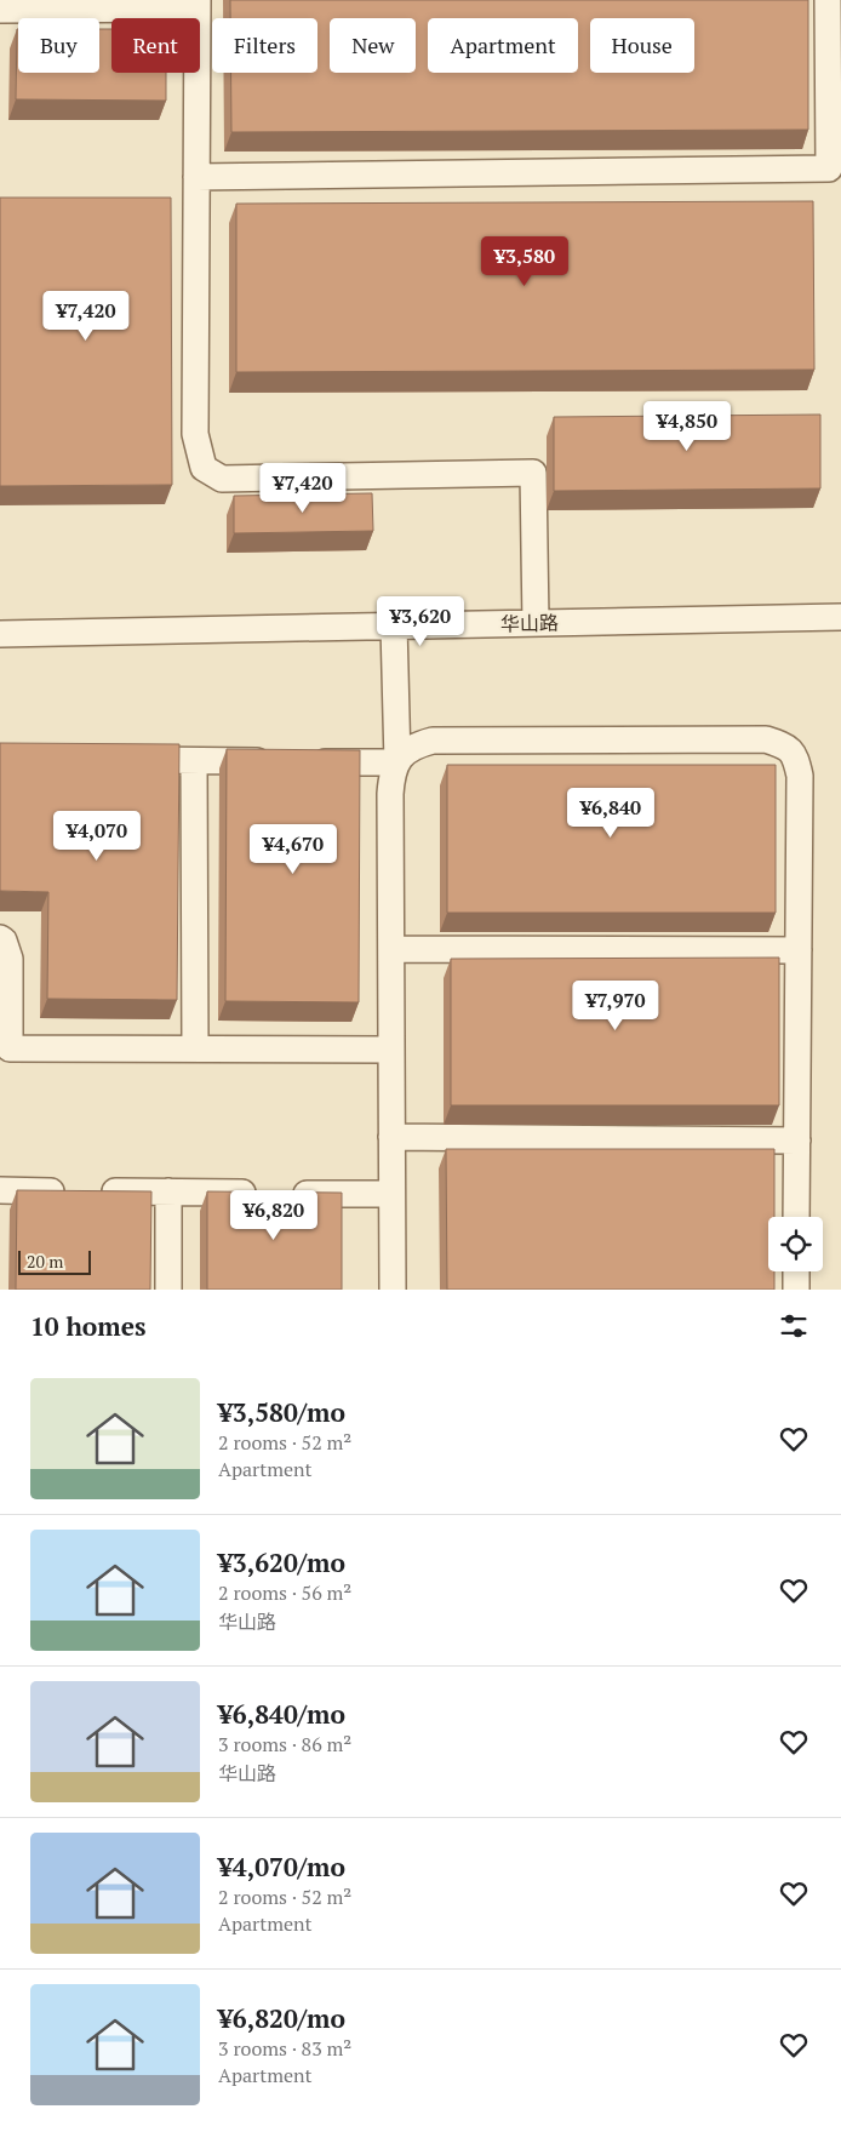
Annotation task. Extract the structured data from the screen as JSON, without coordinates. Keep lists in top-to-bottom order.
{
  "streets": {
    "street": ["华山路"]
  },
  "scale_bar": "20 m",
  "page": {
    "chip": [
      "Buy",
      "Rent",
      "Filters",
      "New",
      "Apartment",
      "House"
    ],
    "price": [
      "¥3,580",
      "¥7,420",
      "¥4,850",
      "¥7,420",
      "¥3,620",
      "¥6,840",
      "¥4,070",
      "¥4,670",
      "¥7,970",
      "¥6,820"
    ],
    "scale": "20 m",
    "heading": "10 homes",
    "list": [
      {
        "name": "¥3,580/mo",
        "note": "2 rooms · 52 m² · Apartment"
      },
      {
        "name": "¥3,620/mo",
        "note": "2 rooms · 56 m² · 华山路"
      },
      {
        "name": "¥6,840/mo",
        "note": "3 rooms · 86 m² · 华山路"
      },
      {
        "name": "¥4,070/mo",
        "note": "2 rooms · 52 m² · Apartment"
      },
      {
        "name": "¥6,820/mo",
        "note": "3 rooms · 83 m² · Apartment"
      }
    ]
  }
}
